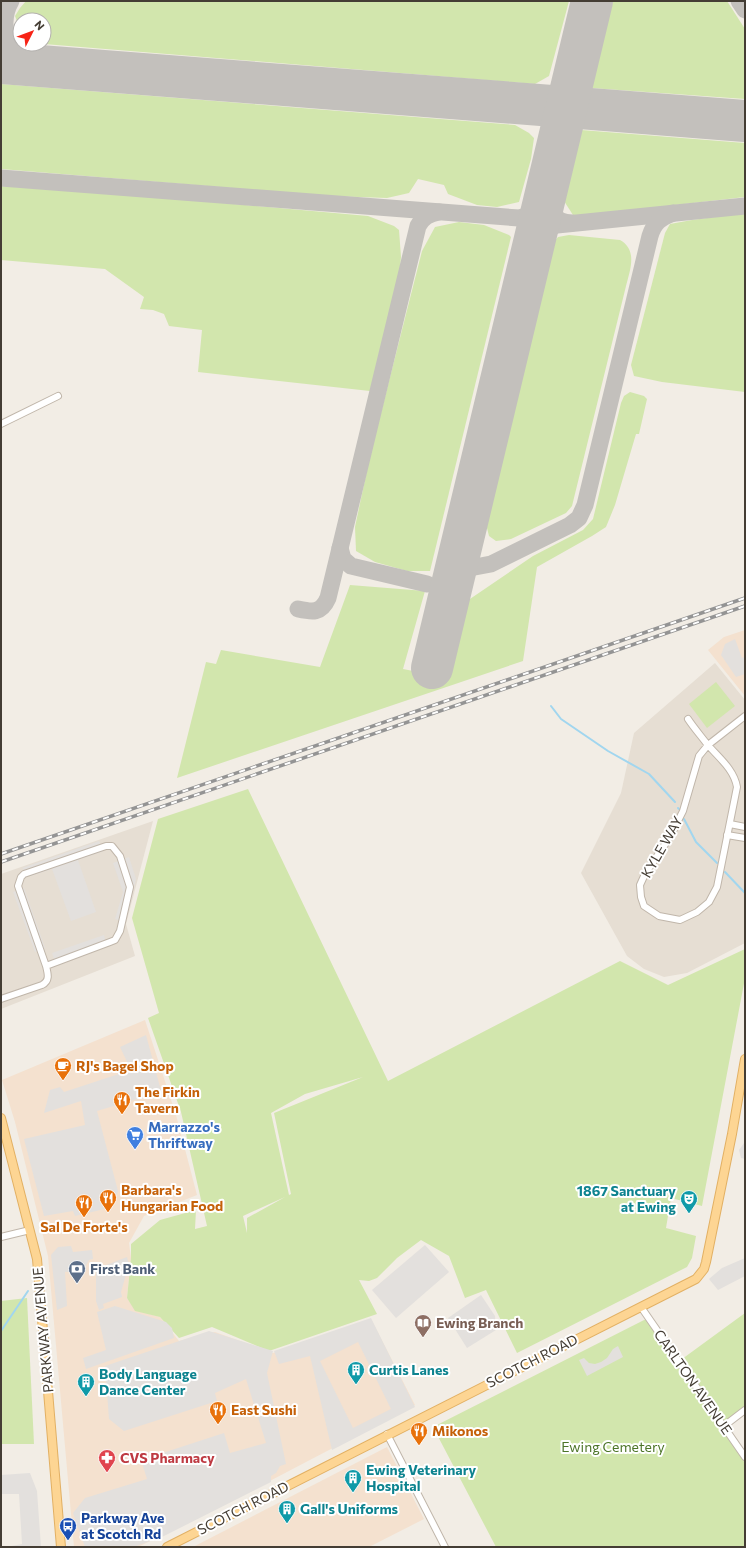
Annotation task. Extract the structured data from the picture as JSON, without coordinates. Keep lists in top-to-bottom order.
{
  "streets": {
    "main road": ["PARKWAY AVENUE", "SCOTCH ROAD"],
    "street": ["KYLE WAY", "CARLTON AVENUE"]
  },
  "crossings": [
    ["SCOTCH ROAD", "CARLTON AVENUE"]
  ],
  "parks": ["Ewing Cemetery"],
  "places": {
    "cafe": ["RJ's Bagel Shop"],
    "restaurant": [
      "The Firkin Tavern",
      "Barbara's Hungarian Food",
      "Sal De Forte's",
      "East Sushi",
      "Mikonos"
    ],
    "supermarket": ["Marrazzo's Thriftway"],
    "theatre": ["1867 Sanctuary at Ewing"],
    "bank": ["First Bank"],
    "library": ["Ewing Branch"],
    "building": [
      "Curtis Lanes",
      "Body Language Dance Center",
      "Ewing Veterinary Hospital",
      "Gall's Uniforms"
    ],
    "pharmacy": ["CVS Pharmacy"],
    "bus stop": ["Parkway Ave at Scotch Rd"]
  },
  "north": "top right"
}
